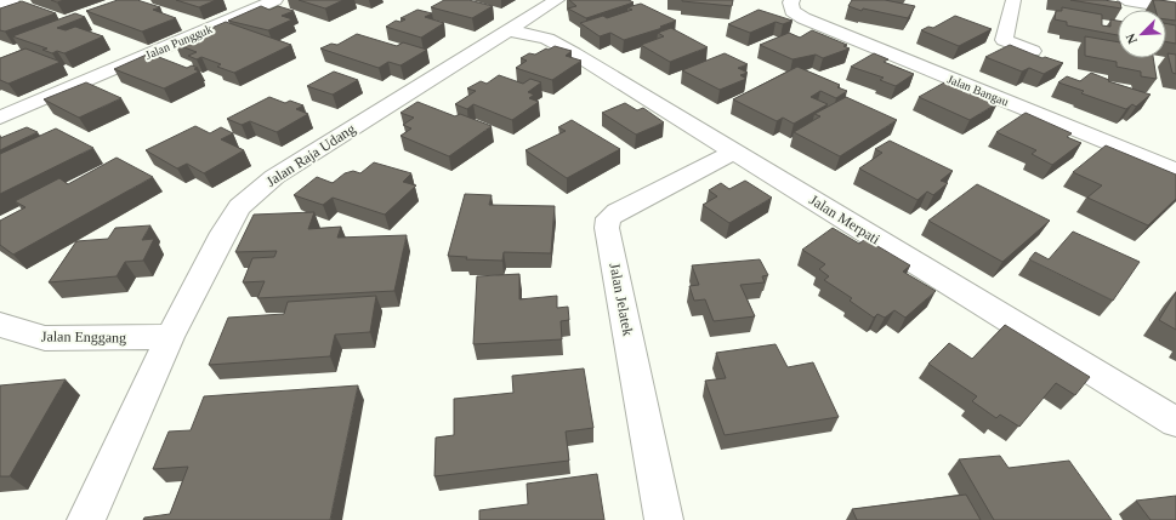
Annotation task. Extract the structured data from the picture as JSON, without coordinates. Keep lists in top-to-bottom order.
{
  "streets": {
    "street": [
      "Jalan Pungguk",
      "Jalan Bangau",
      "Jalan Raja Udang",
      "Jalan Merpati",
      "Jalan Jelatek",
      "Jalan Enggang"
    ]
  },
  "crossings": [
    ["Jalan Raja Udang", "Jalan Merpati"],
    ["Jalan Raja Udang", "Jalan Enggang"],
    ["Jalan Merpati", "Jalan Jelatek"]
  ],
  "north": "bottom left"
}
